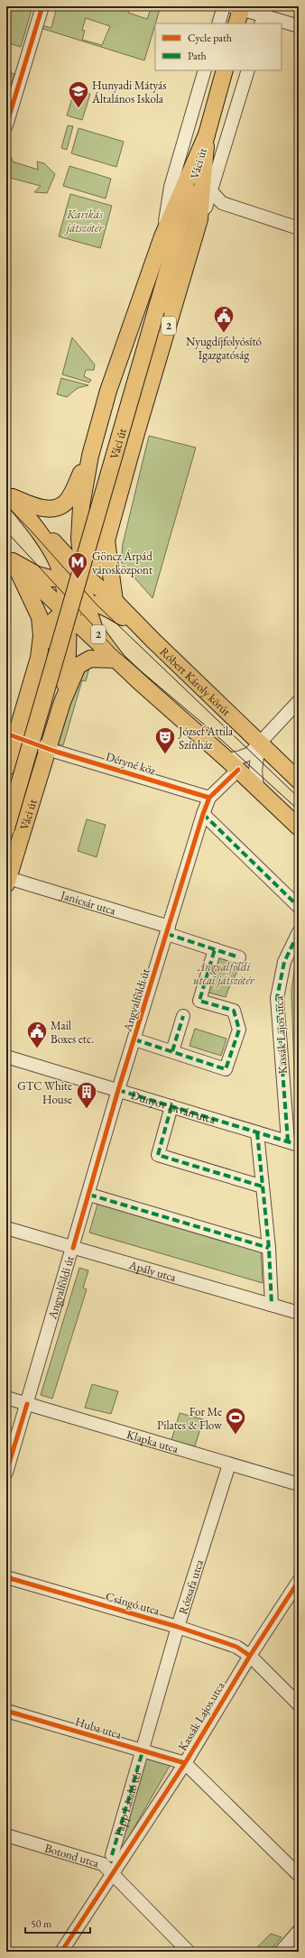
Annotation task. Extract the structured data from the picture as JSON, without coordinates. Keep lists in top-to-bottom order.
{
  "streets": {
    "main road": ["Váci út", "2", "Róbert Károly körút"],
    "street": [
      "Déryné köz",
      "Janicsár utca",
      "Angyalföldi út",
      "Kassák Lajos utca",
      "Dunyov István utca",
      "Apály utca",
      "Klapka utca",
      "Rózsafa utca",
      "Csángó utca",
      "Huba utca",
      "Papp László tér",
      "Botond utca"
    ]
  },
  "crossings": [
    ["Váci út", "2"],
    ["Váci út", "Róbert Károly körút"],
    ["Váci út", "Déryné köz"],
    ["Váci út", "Janicsár utca"],
    ["2", "Róbert Károly körút"],
    ["Déryné köz", "Angyalföldi út"],
    ["Janicsár utca", "Angyalföldi út"],
    ["Angyalföldi út", "Dunyov István utca"],
    ["Angyalföldi út", "Apály utca"],
    ["Angyalföldi út", "Klapka utca"],
    ["Kassák Lajos utca", "Dunyov István utca"],
    ["Kassák Lajos utca", "Csángó utca"],
    ["Kassák Lajos utca", "Huba utca"],
    ["Kassák Lajos utca", "Botond utca"],
    ["Klapka utca", "Rózsafa utca"],
    ["Rózsafa utca", "Csángó utca"],
    ["Rózsafa utca", "Huba utca"],
    ["Rózsafa utca", "Papp László tér"],
    ["Huba utca", "Papp László tér"]
  ],
  "parks": ["Karikás játszótér", "Angyalföldi utcai játszótér"],
  "places": {
    "school or university": ["Hunyadi Mátyás Általános Iskola"],
    "public building": ["Nyugdíjfolyósító Igazgatóság", "Mail Boxes etc."],
    "metro station": ["Göncz Árpád városközpont"],
    "theatre": ["József Attila Színház"],
    "building": ["GTC White House"],
    "sports": ["For Me Pilates & Flow"]
  },
  "legend": ["Cycle path", "Path"],
  "scale_bar": "50 m"
}
